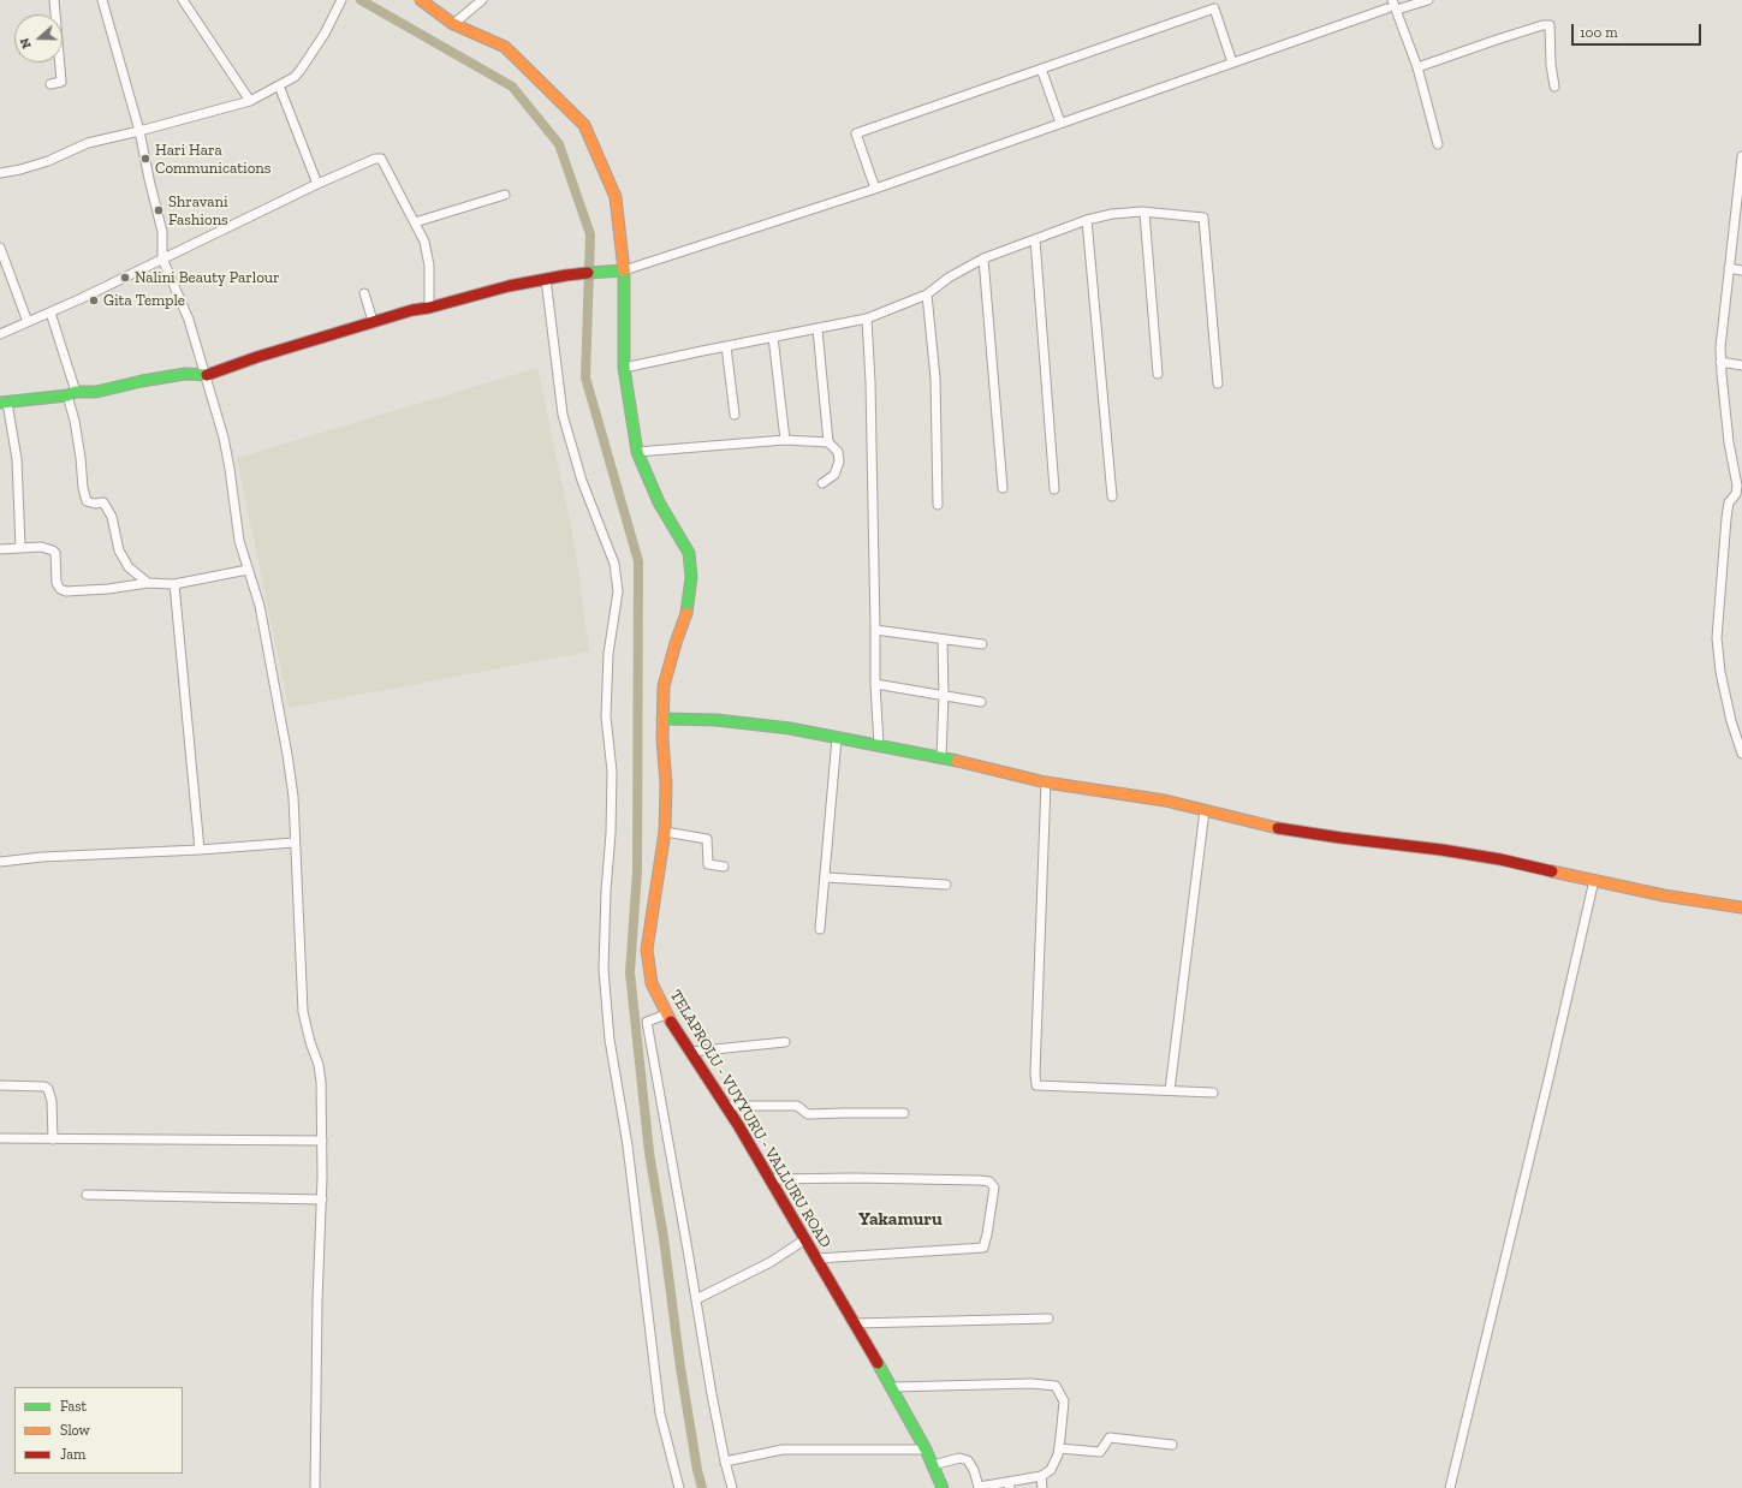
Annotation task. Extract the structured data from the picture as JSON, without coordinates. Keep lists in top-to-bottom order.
{
  "streets": {
    "main road": ["TELAPROLU - VUYYURU - VALLURU ROAD"]
  },
  "districts": ["Yakamuru"],
  "places": [
    "Hari Hara Communications",
    "Shravani Fashions",
    "Nalini Beauty Parlour",
    "Gita Temple"
  ],
  "legend": ["Fast", "Slow", "Jam"],
  "scale_bar": "100 m",
  "north": "left"
}
